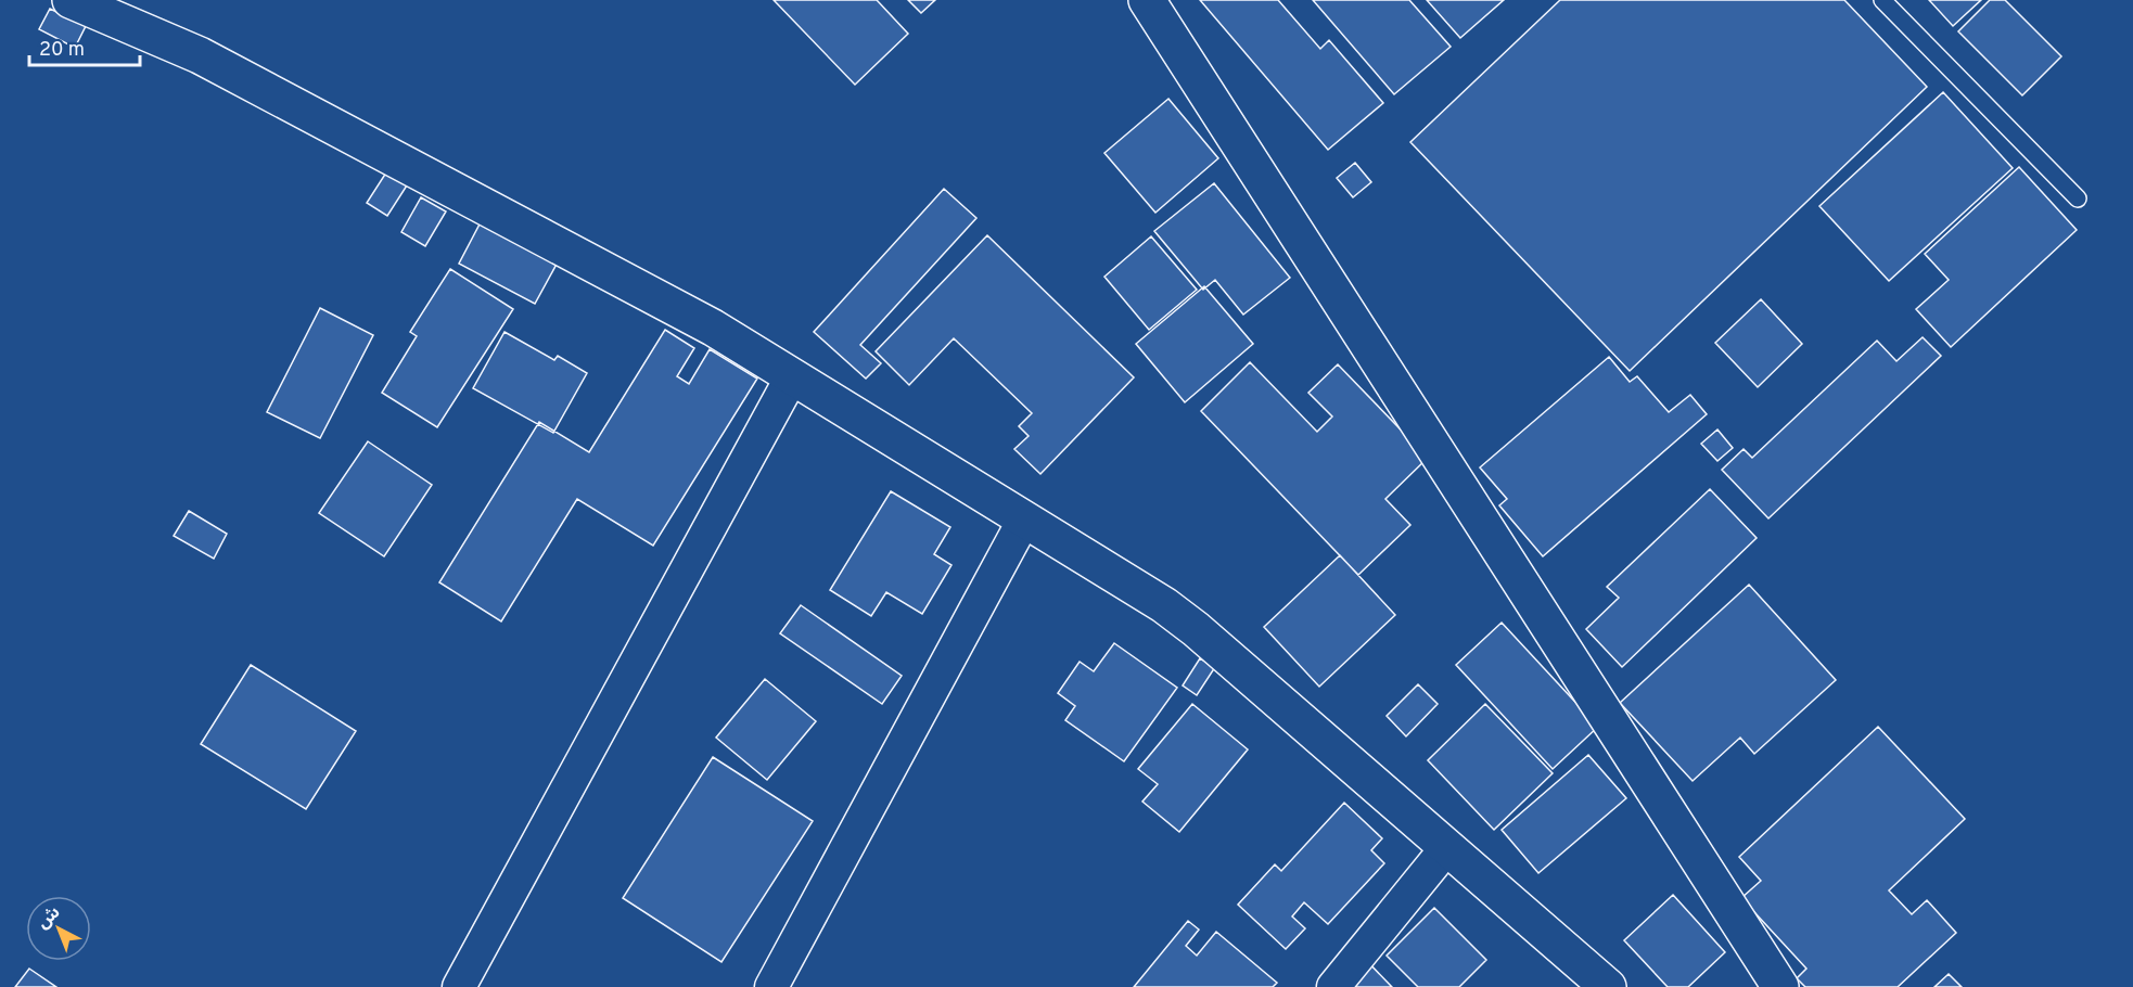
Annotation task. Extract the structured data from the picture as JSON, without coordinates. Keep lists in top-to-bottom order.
{
  "scale_bar": "20 m",
  "north": "top left"
}
